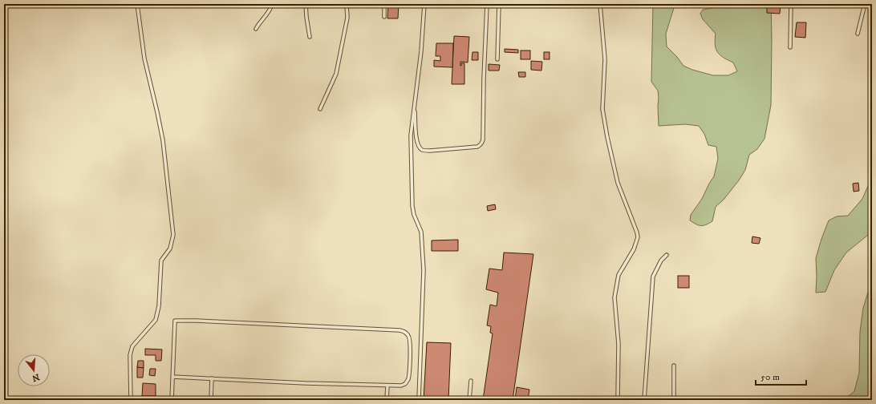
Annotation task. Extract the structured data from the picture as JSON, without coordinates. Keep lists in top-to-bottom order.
{
  "scale_bar": "50 m",
  "north": "bottom"
}
